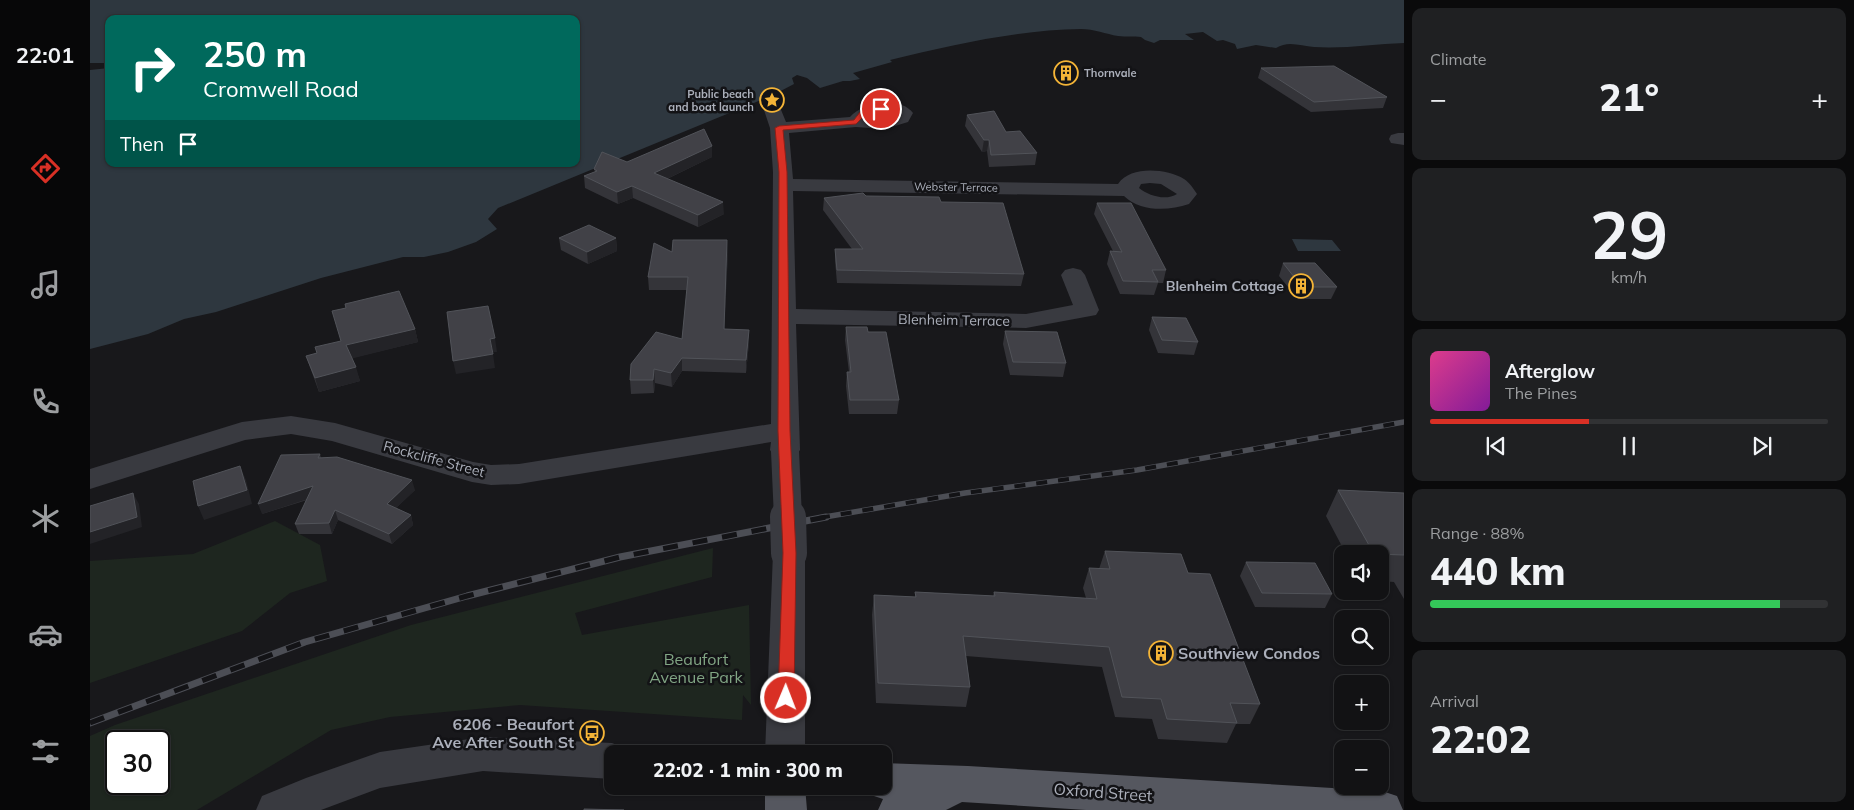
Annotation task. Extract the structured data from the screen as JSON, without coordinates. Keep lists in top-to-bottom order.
{
  "streets": {
    "main road": ["Oxford Street"],
    "street": ["Webster Terrace", "Blenheim Terrace", "Rockcliffe Street"]
  },
  "parks": ["Beaufort Avenue Park"],
  "places": {
    "building": ["Thornvale", "Blenheim Cottage", "Southview Condos"],
    "place": ["Public beach and boat launch"],
    "bus stop": ["6206 - Beaufort Ave After South St"]
  },
  "page": {
    "tabs": "22:01",
    "tile": [
      "Climate",
      ["29", "km/h"],
      ["Range · 88%", "440 km"],
      ["Arrival", "22:02"]
    ],
    "turn": ["250 m", "Cromwell Road"],
    "heat": ["−", "21°", "+"],
    "then": "Then",
    "song": ["Afterglow", "The Pines"],
    "map_buttons": ["+", "−"],
    "limit": "30",
    "trip": "22:02 · 1 min · 300 m"
  }
}
